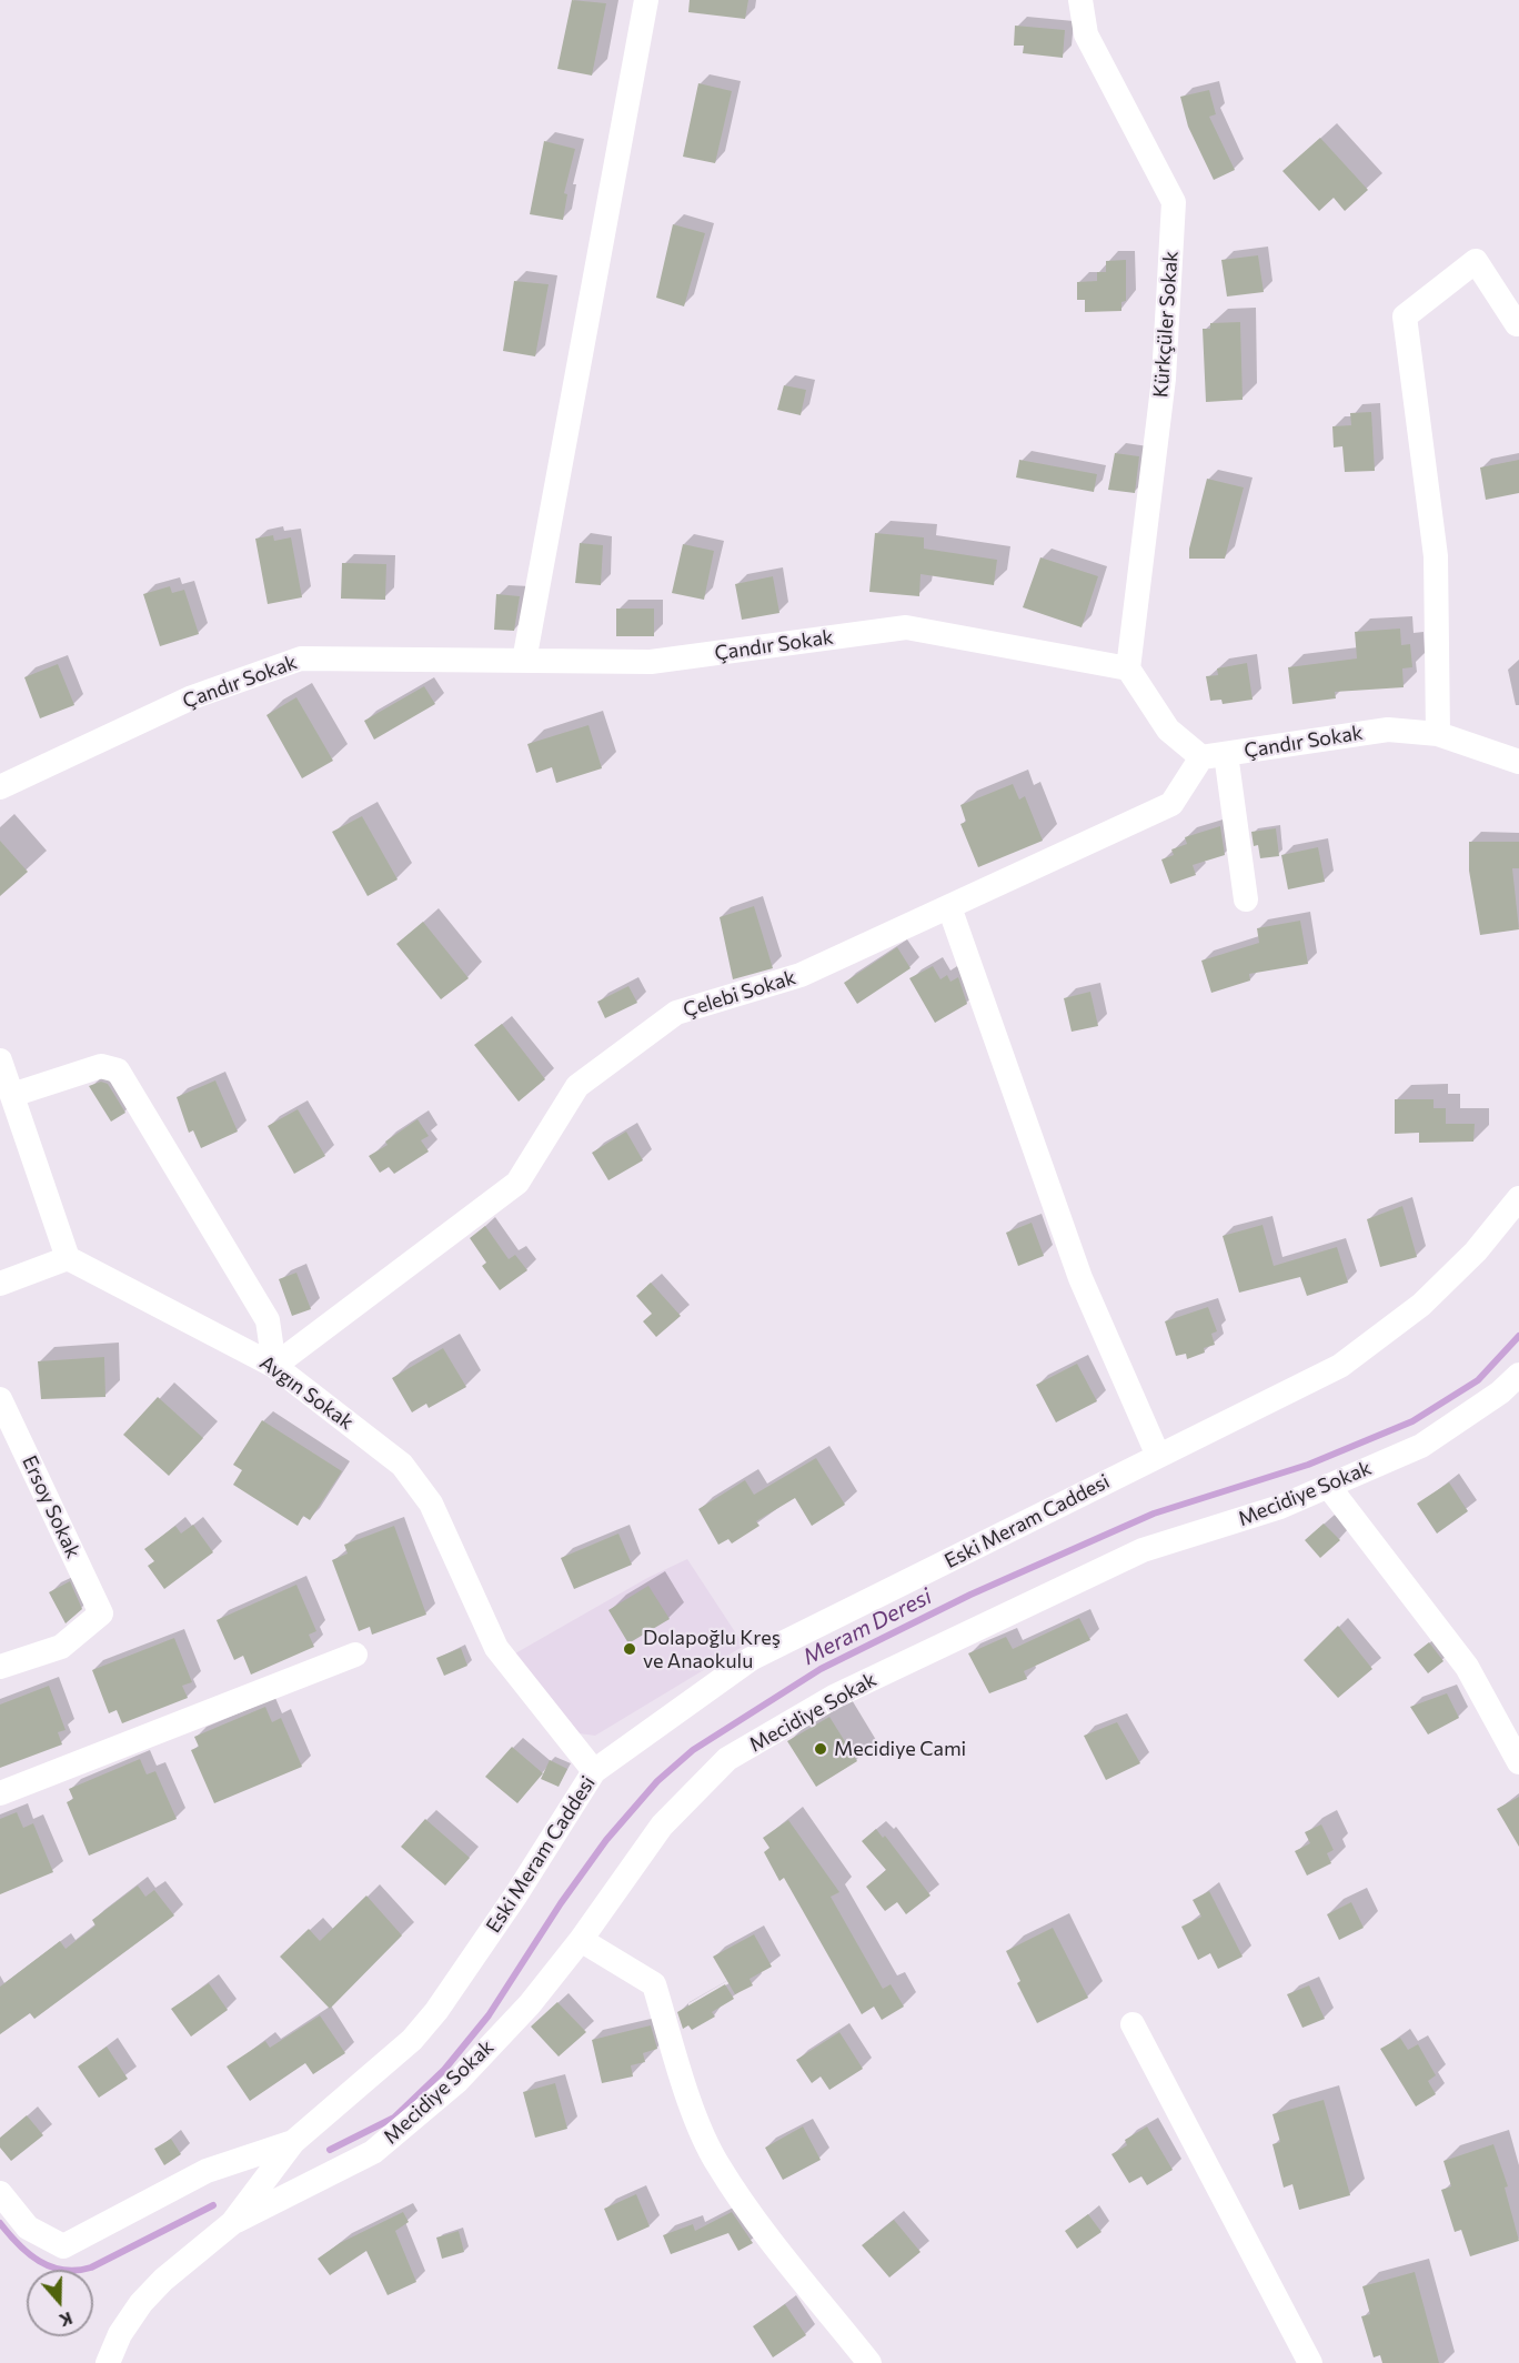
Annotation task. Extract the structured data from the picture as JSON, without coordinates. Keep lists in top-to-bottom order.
{
  "streets": {
    "street": [
      "Kürkçüler Sokak",
      "Çandır Sokak",
      "Çelebi Sokak",
      "Avgın Sokak",
      "Mecidiye Sokak",
      "Ersoy Sokak",
      "Eski Meram Caddesi"
    ]
  },
  "crossings": [
    ["Kürkçüler Sokak", "Çandır Sokak"],
    ["Çandır Sokak", "Çelebi Sokak"],
    ["Çelebi Sokak", "Avgın Sokak"],
    ["Avgın Sokak", "Eski Meram Caddesi"],
    ["Mecidiye Sokak", "Eski Meram Caddesi"]
  ],
  "water": ["Meram Deresi"],
  "places": ["Dolapoğlu Kreş ve Anaokulu", "Mecidiye Cami"],
  "north": "bottom"
}
